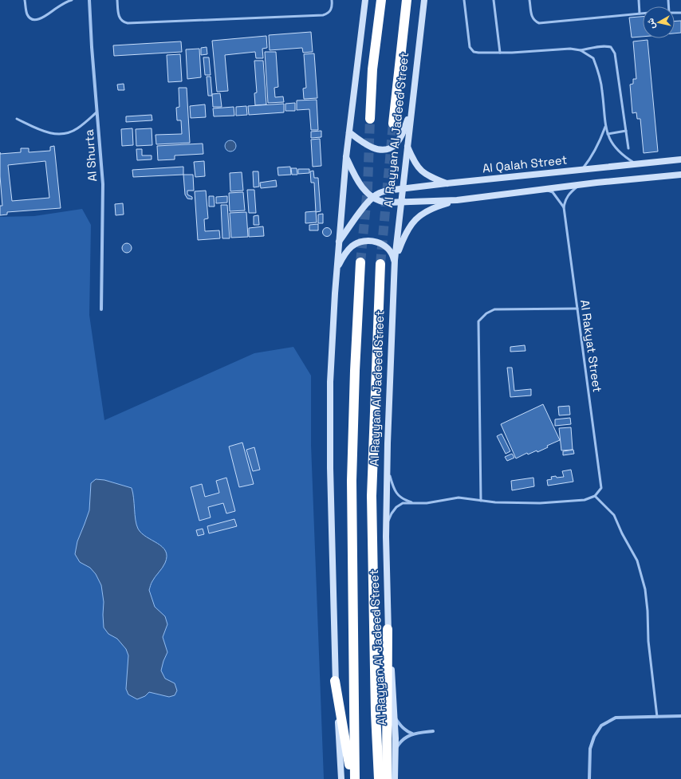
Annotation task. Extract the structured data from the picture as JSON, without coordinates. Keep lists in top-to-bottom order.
{
  "streets": {
    "highway": ["Al Rayyan Al Jadeed Street"],
    "main road": ["Al Qalah Street"],
    "street": ["Al Shurta"],
    "lane": ["Al Rakyat Street"]
  },
  "crossings": [
    ["Al Rayyan Al Jadeed Street", "Al Qalah Street"]
  ],
  "north": "left"
}
